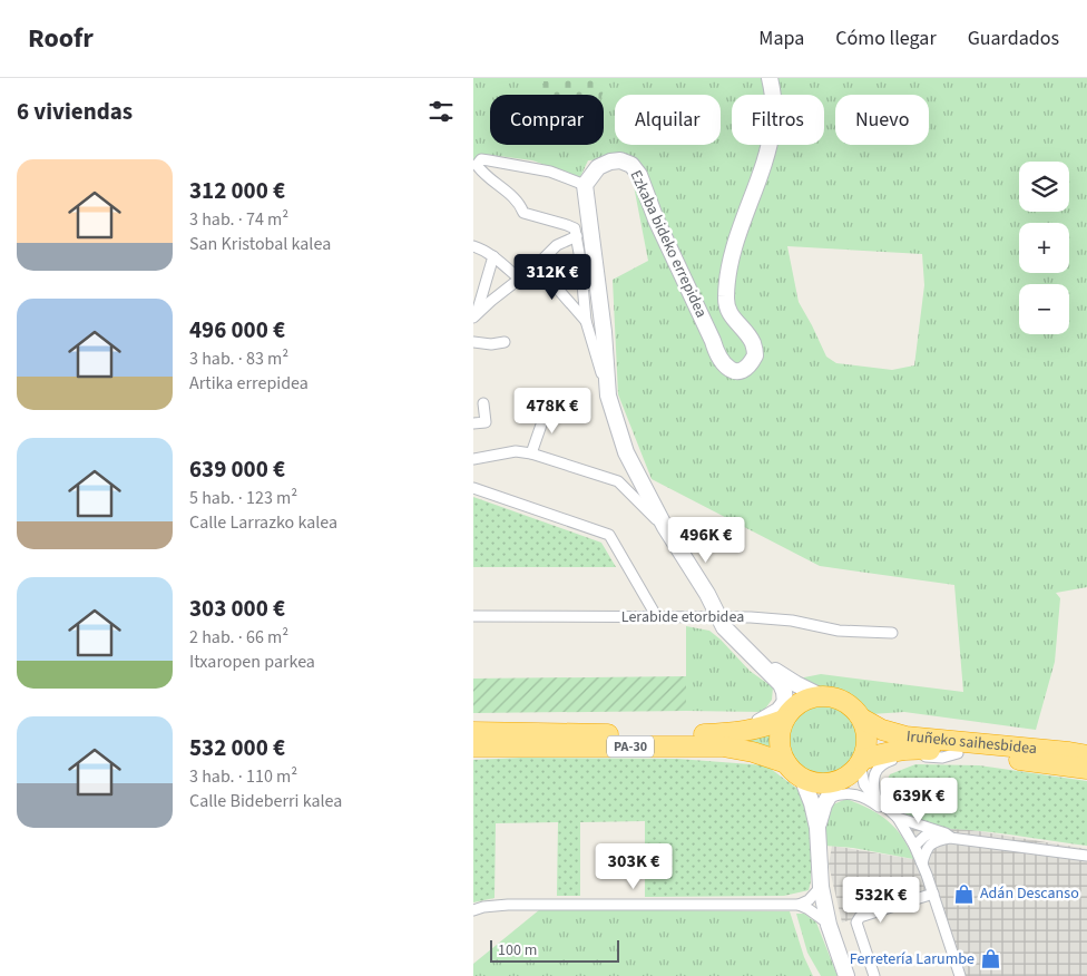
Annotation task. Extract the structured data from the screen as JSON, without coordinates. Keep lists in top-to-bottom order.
{
  "streets": {
    "highway": ["Iruñeko saihesbidea", "PA-30"],
    "street": ["Ezkaba bideko errepidea", "Lerabide etorbidea"]
  },
  "crossings": [
    ["Iruñeko saihesbidea", "PA-30"]
  ],
  "places": {
    "shop": ["Adán Descanso", "Ferretería Larumbe"]
  },
  "scale_bar": "100 m",
  "page": {
    "header": "Roofr",
    "nav": ["Mapa", "Cómo llegar", "Guardados"],
    "heading": "6 viviendas",
    "chip": [
      "Comprar",
      "Alquilar",
      "Filtros",
      "Nuevo"
    ],
    "list": [
      {
        "name": "312 000 €",
        "note": "3 hab. · 74 m² · San Kristobal kalea"
      },
      {
        "name": "496 000 €",
        "note": "3 hab. · 83 m² · Artika errepidea"
      },
      {
        "name": "639 000 €",
        "note": "5 hab. · 123 m² · Calle Larrazko kalea"
      },
      {
        "name": "303 000 €",
        "note": "2 hab. · 66 m² · Itxaropen parkea"
      },
      {
        "name": "532 000 €",
        "note": "3 hab. · 110 m² · Calle Bideberri kalea"
      }
    ],
    "map_buttons": ["+", "−"],
    "price": [
      "312K €",
      "478K €",
      "496K €",
      "639K €",
      "303K €",
      "532K €"
    ],
    "scale": "100 m"
  }
}
